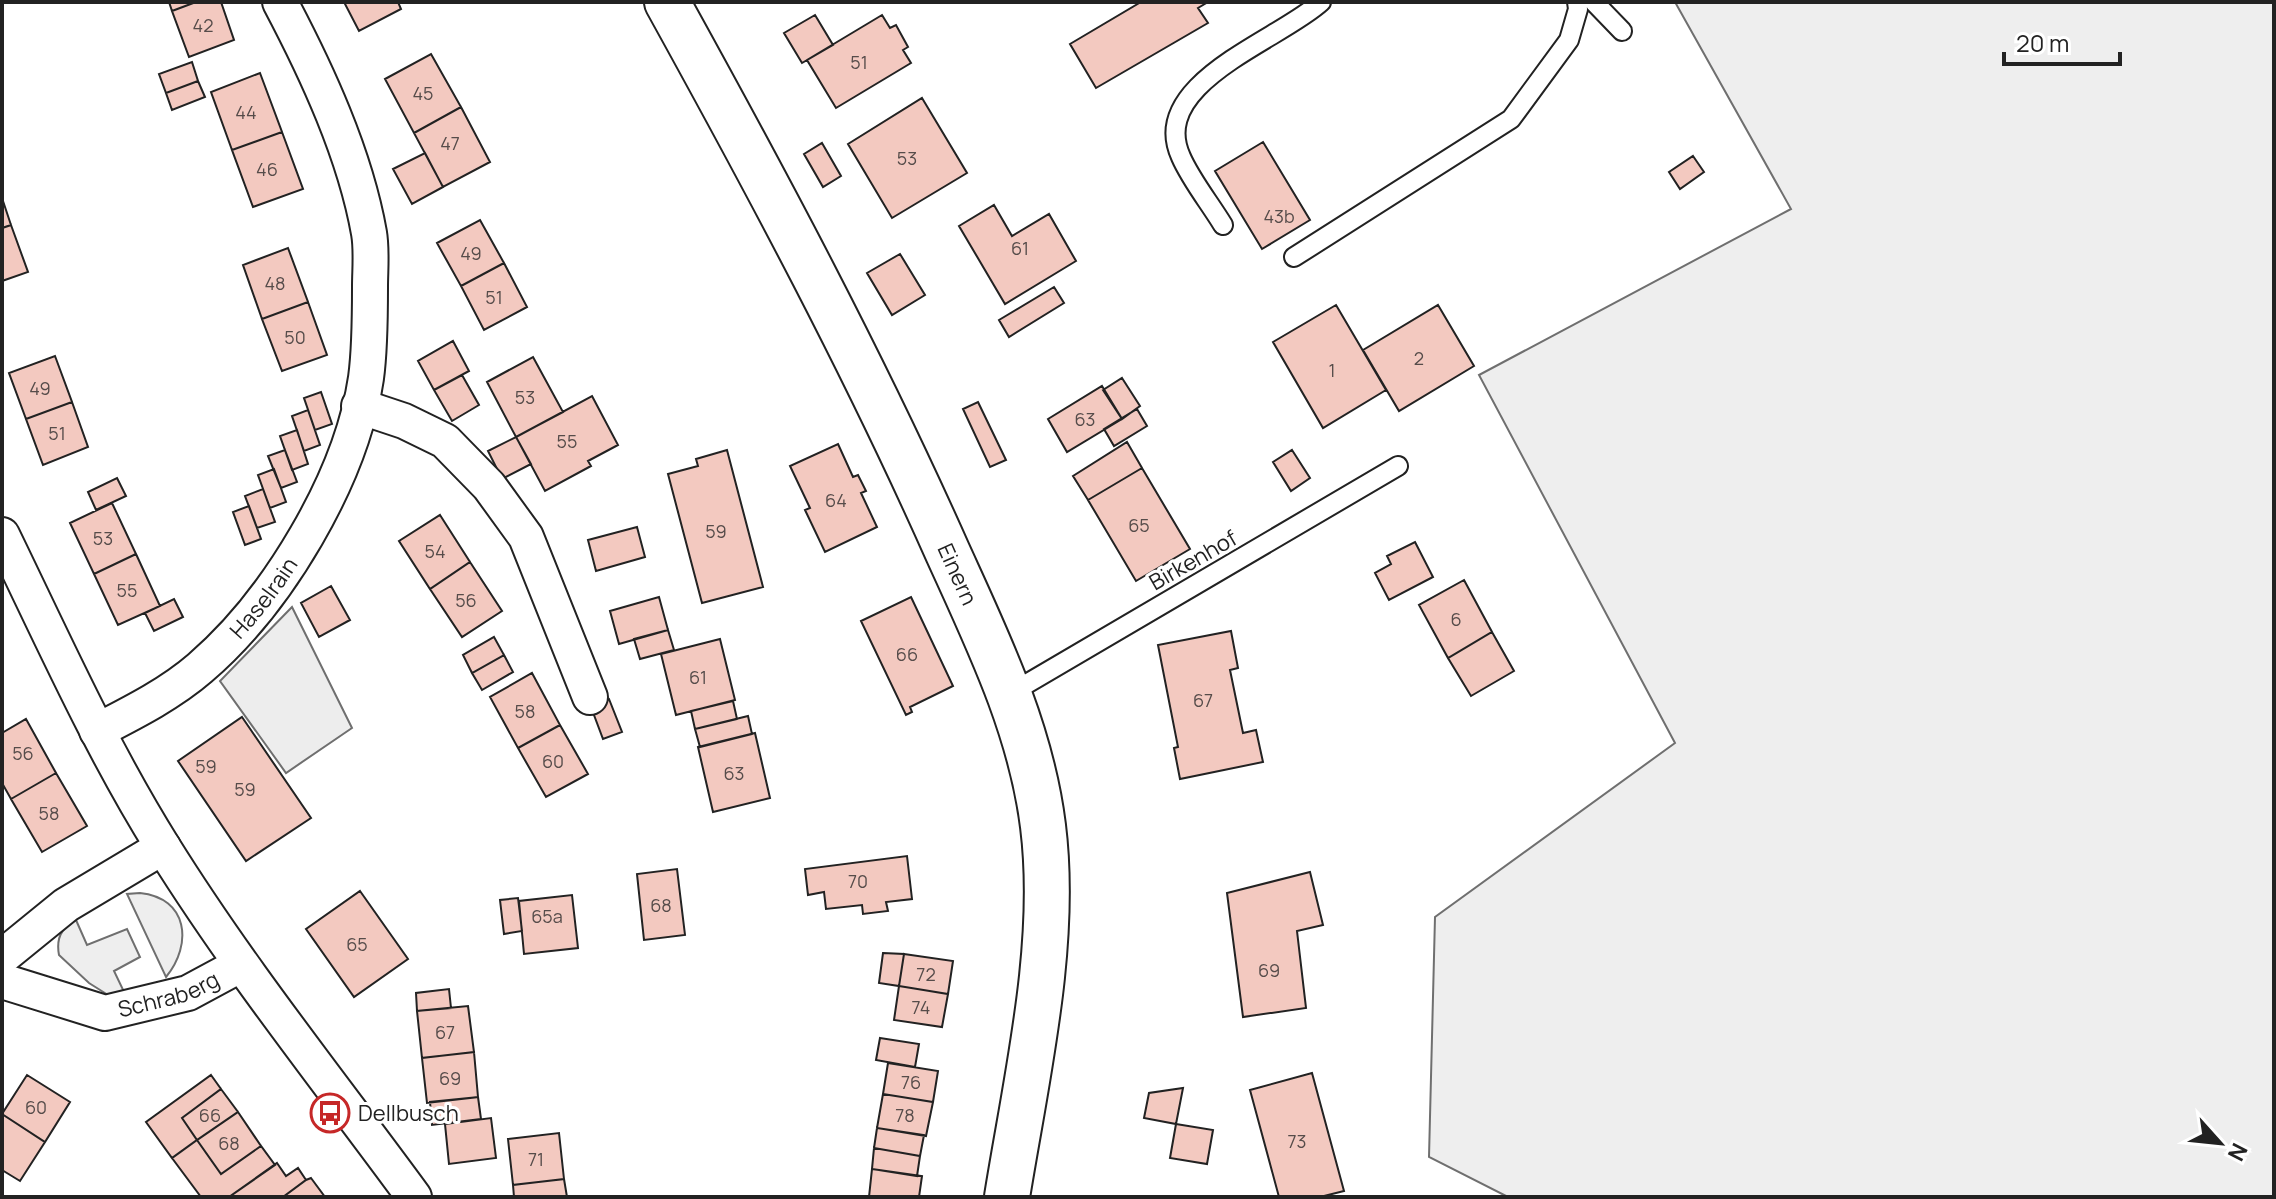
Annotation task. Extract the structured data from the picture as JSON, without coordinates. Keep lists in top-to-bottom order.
{
  "streets": {
    "main road": ["Einern"],
    "street": ["Haselrain", "Schraberg"],
    "lane": ["Birkenhof"]
  },
  "crossings": [
    ["Birkenhof", "Einern"]
  ],
  "places": {
    "bus stop": ["Dellbusch"]
  },
  "house_numbers": [
    "42",
    "51",
    "45",
    "44",
    "47",
    "53",
    "46",
    "43b",
    "61",
    "49",
    "48",
    "51",
    "50",
    "2",
    "1",
    "49",
    "53",
    "63",
    "51",
    "55",
    "64",
    "65",
    "59",
    "53",
    "54",
    "55",
    "56",
    "6",
    "66",
    "61",
    "67",
    "58",
    "56",
    "60",
    "59",
    "63",
    "59",
    "58",
    "70",
    "68",
    "65a",
    "65",
    "69",
    "72",
    "74",
    "67",
    "69",
    "76",
    "60",
    "66",
    "78",
    "73",
    "68",
    "71"
  ],
  "scale_bar": "20 m",
  "north": "bottom right"
}
